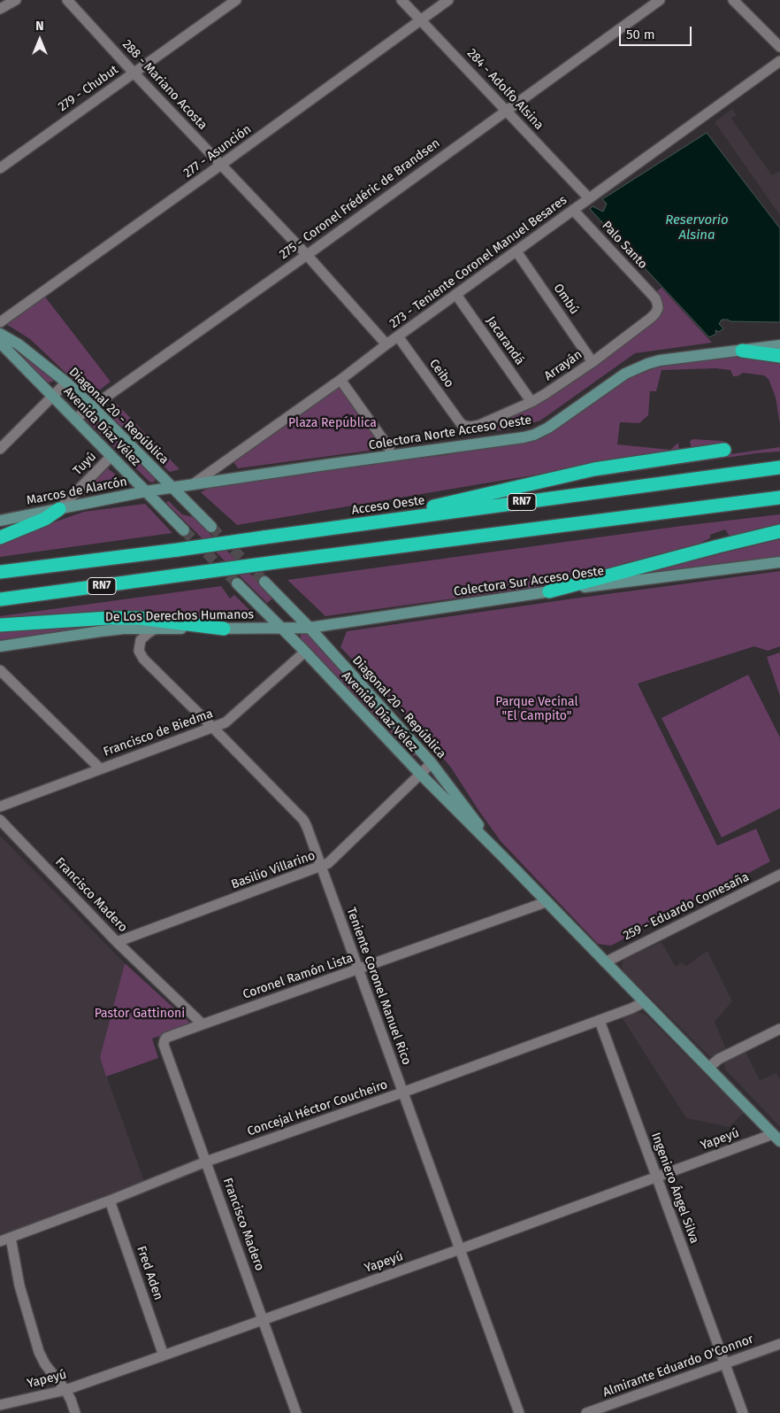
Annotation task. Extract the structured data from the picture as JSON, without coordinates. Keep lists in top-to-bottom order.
{
  "streets": {
    "highway": ["RN7", "Acceso Oeste"],
    "main road": [
      "Diagonal 20 - República",
      "Avenida Díaz Vélez",
      "Colectora Norte Acceso Oeste",
      "Marcos de Alarcón",
      "Colectora Sur Acceso Oeste",
      "De Los Derechos Humanos"
    ],
    "street": [
      "288 - Mariano Acosta",
      "279 - Chubut",
      "284 - Adolfo Alsina",
      "277 - Asunción",
      "275 - Coronel Frédéric de Brandsen",
      "Palo Santo",
      "273 - Teniente Coronel Manuel Besares",
      "Ombú",
      "Jacarandá",
      "Arrayán",
      "Ceibo",
      "Tuyú",
      "Francisco de Biedma",
      "Basilio Villarino",
      "Francisco Madero",
      "259 - Eduardo Comesaña",
      "Coronel Ramón Lista",
      "Teniente Coronel Manuel Rico",
      "Concejal Héctor Coucheiro",
      "Yapeyú",
      "Ingeniero Ángel Silva",
      "Fred Aden",
      "Almirante Eduardo O'Connor"
    ]
  },
  "crossings": [
    ["288 - Mariano Acosta", "279 - Chubut"],
    ["288 - Mariano Acosta", "277 - Asunción"],
    ["288 - Mariano Acosta", "275 - Coronel Frédéric de Brandsen"],
    ["288 - Mariano Acosta", "273 - Teniente Coronel Manuel Besares"],
    ["284 - Adolfo Alsina", "277 - Asunción"],
    ["284 - Adolfo Alsina", "275 - Coronel Frédéric de Brandsen"],
    ["284 - Adolfo Alsina", "273 - Teniente Coronel Manuel Besares"],
    ["275 - Coronel Frédéric de Brandsen", "Diagonal 20 - República"],
    ["275 - Coronel Frédéric de Brandsen", "Avenida Díaz Vélez"],
    ["Palo Santo", "273 - Teniente Coronel Manuel Besares"],
    ["Palo Santo", "Arrayán"],
    ["273 - Teniente Coronel Manuel Besares", "Ombú"],
    ["273 - Teniente Coronel Manuel Besares", "Jacarandá"],
    ["273 - Teniente Coronel Manuel Besares", "Ceibo"],
    ["273 - Teniente Coronel Manuel Besares", "Colectora Norte Acceso Oeste"],
    ["Ombú", "Arrayán"],
    ["Jacarandá", "Arrayán"],
    ["Arrayán", "Ceibo"],
    ["Diagonal 20 - República", "Avenida Díaz Vélez"],
    ["Diagonal 20 - República", "Colectora Norte Acceso Oeste"],
    ["Diagonal 20 - República", "Colectora Sur Acceso Oeste"],
    ["Diagonal 20 - República", "Basilio Villarino"],
    ["Avenida Díaz Vélez", "Tuyú"],
    ["Avenida Díaz Vélez", "Marcos de Alarcón"],
    ["Avenida Díaz Vélez", "Colectora Sur Acceso Oeste"],
    ["Avenida Díaz Vélez", "De Los Derechos Humanos"],
    ["Avenida Díaz Vélez", "Francisco de Biedma"],
    ["Avenida Díaz Vélez", "Basilio Villarino"],
    ["Colectora Norte Acceso Oeste", "Marcos de Alarcón"],
    ["Tuyú", "Marcos de Alarcón"],
    ["Colectora Sur Acceso Oeste", "De Los Derechos Humanos"],
    ["De Los Derechos Humanos", "Teniente Coronel Manuel Rico"],
    ["Francisco de Biedma", "Teniente Coronel Manuel Rico"],
    ["Basilio Villarino", "Francisco Madero"],
    ["Basilio Villarino", "Teniente Coronel Manuel Rico"],
    ["Francisco Madero", "Coronel Ramón Lista"],
    ["Francisco Madero", "Concejal Héctor Coucheiro"],
    ["Francisco Madero", "Yapeyú"],
    ["Coronel Ramón Lista", "Teniente Coronel Manuel Rico"],
    ["Teniente Coronel Manuel Rico", "Concejal Héctor Coucheiro"],
    ["Teniente Coronel Manuel Rico", "Yapeyú"],
    ["Concejal Héctor Coucheiro", "Ingeniero Ángel Silva"],
    ["Concejal Héctor Coucheiro", "Fred Aden"],
    ["Yapeyú", "Ingeniero Ángel Silva"],
    ["Yapeyú", "Fred Aden"],
    ["Ingeniero Ángel Silva", "Almirante Eduardo O'Connor"]
  ],
  "water": ["Reservorio Alsina"],
  "parks": ["Plaza República", "Parque Vecinal \"El Campito\"", "Pastor Gattinoni"],
  "scale_bar": "50 m",
  "north": "top"
}
